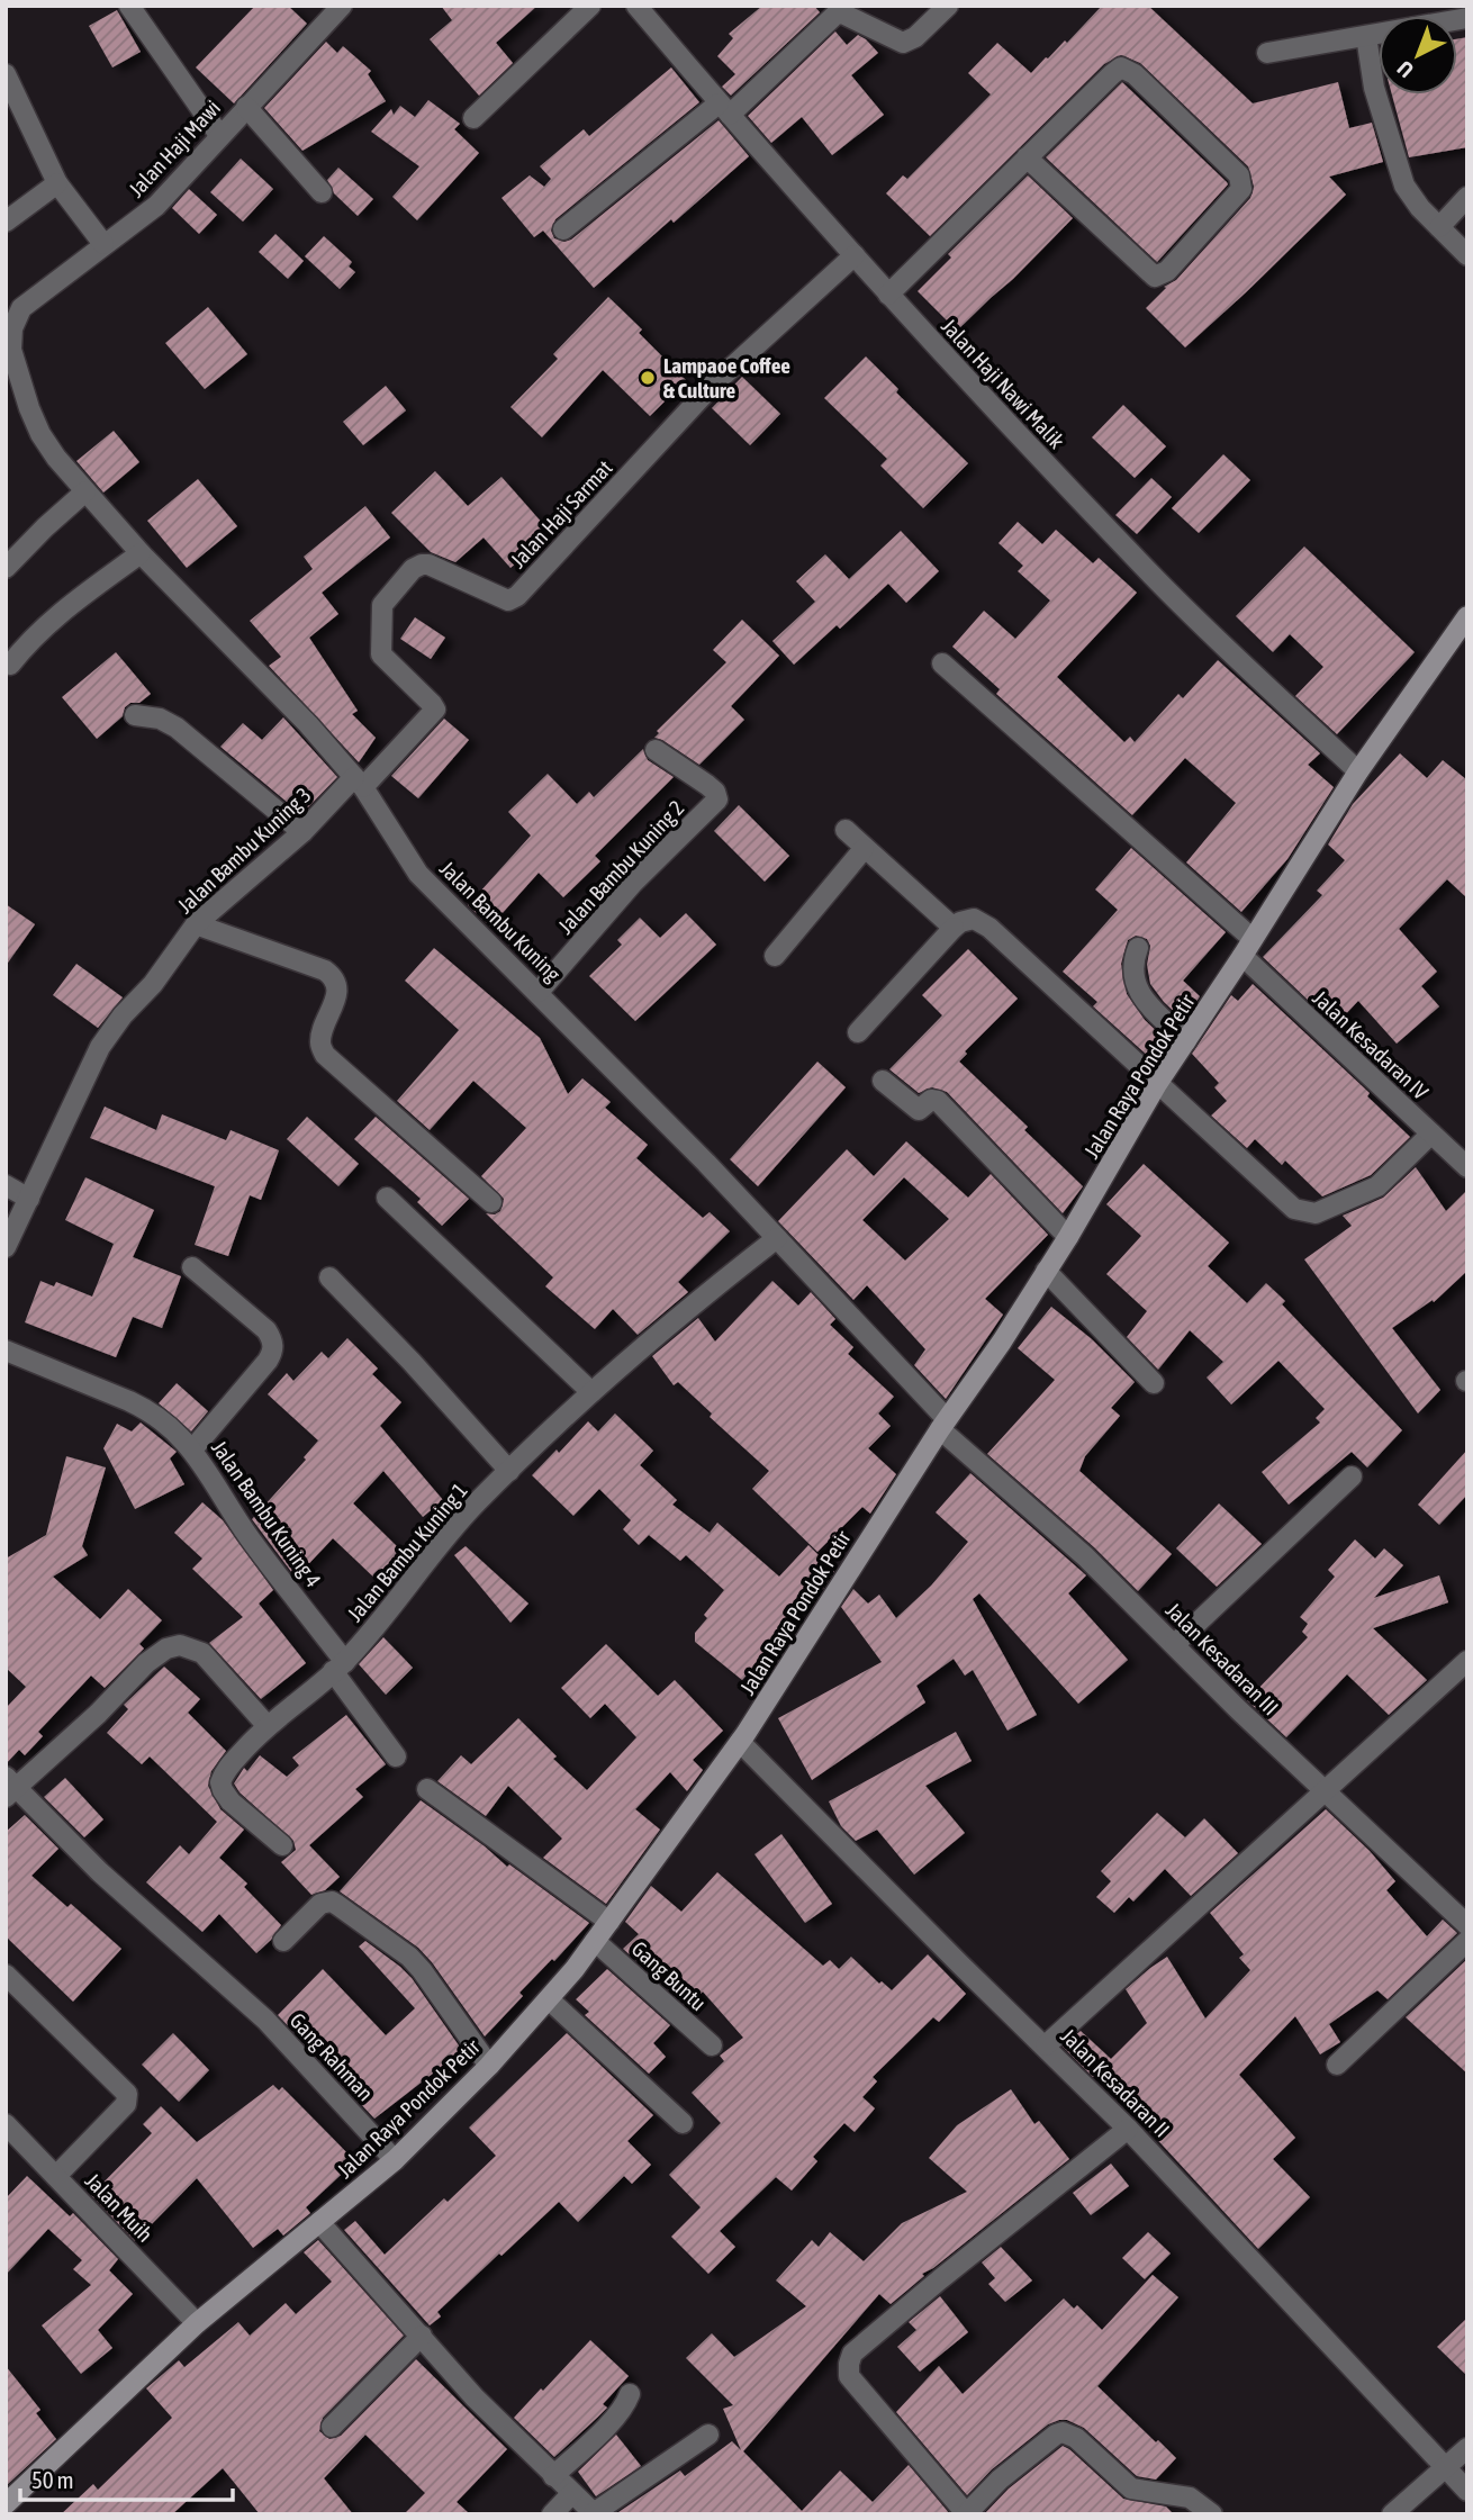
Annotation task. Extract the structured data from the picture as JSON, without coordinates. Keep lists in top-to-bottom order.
{
  "streets": {
    "main road": ["Jalan Raya Pondok Petir"],
    "street": [
      "Jalan Haji Mawi",
      "Jalan Haji Nawi Malik",
      "Jalan Haji Sarmat",
      "Jalan Bambu Kuning 3",
      "Jalan Bambu Kuning 2",
      "Jalan Bambu Kuning",
      "Jalan Kesadaran IV",
      "Jalan Bambu Kuning 4",
      "Jalan Bambu Kuning 1",
      "Jalan Kesadaran III",
      "Gang Buntu",
      "Gang Rahman",
      "Jalan Kesadaran II",
      "Jalan Muih"
    ]
  },
  "crossings": [
    ["Jalan Haji Mawi", "Jalan Bambu Kuning"],
    ["Jalan Haji Nawi Malik", "Jalan Haji Sarmat"],
    ["Jalan Haji Nawi Malik", "Jalan Raya Pondok Petir"],
    ["Jalan Haji Sarmat", "Jalan Bambu Kuning 3"],
    ["Jalan Haji Sarmat", "Jalan Bambu Kuning"],
    ["Jalan Bambu Kuning 3", "Jalan Bambu Kuning"],
    ["Jalan Bambu Kuning 2", "Jalan Bambu Kuning"],
    ["Jalan Bambu Kuning", "Jalan Raya Pondok Petir"],
    ["Jalan Bambu Kuning", "Jalan Bambu Kuning 1"],
    ["Jalan Bambu Kuning", "Jalan Kesadaran III"],
    ["Jalan Kesadaran IV", "Jalan Raya Pondok Petir"],
    ["Jalan Raya Pondok Petir", "Jalan Kesadaran III"],
    ["Jalan Raya Pondok Petir", "Gang Buntu"],
    ["Jalan Raya Pondok Petir", "Gang Rahman"],
    ["Jalan Raya Pondok Petir", "Jalan Kesadaran II"],
    ["Jalan Raya Pondok Petir", "Jalan Muih"],
    ["Jalan Bambu Kuning 4", "Jalan Bambu Kuning 1"]
  ],
  "places": ["Lampaoe Coffee & Culture"],
  "scale_bar": "50 m",
  "north": "bottom left"
}
